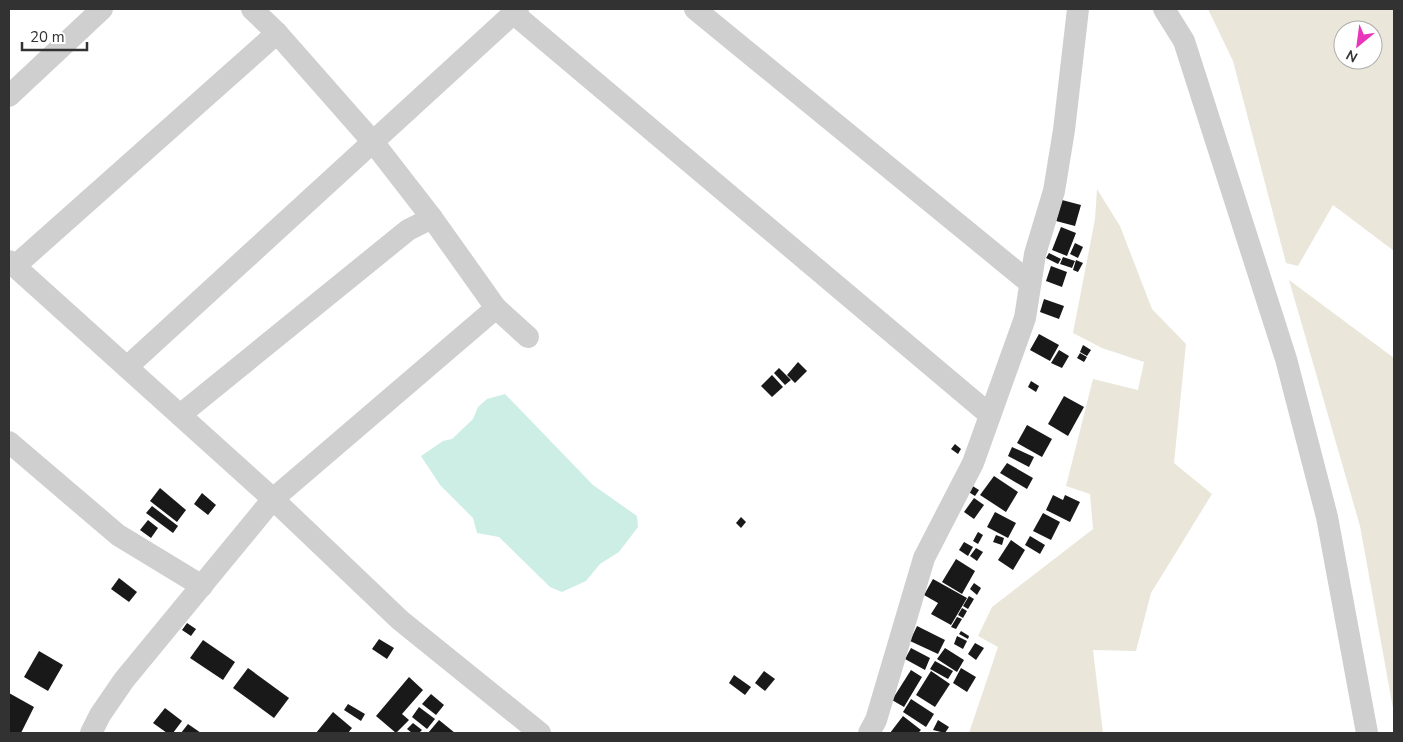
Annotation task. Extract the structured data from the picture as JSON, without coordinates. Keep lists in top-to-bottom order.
{
  "scale_bar": "20 m",
  "north": "bottom left"
}
